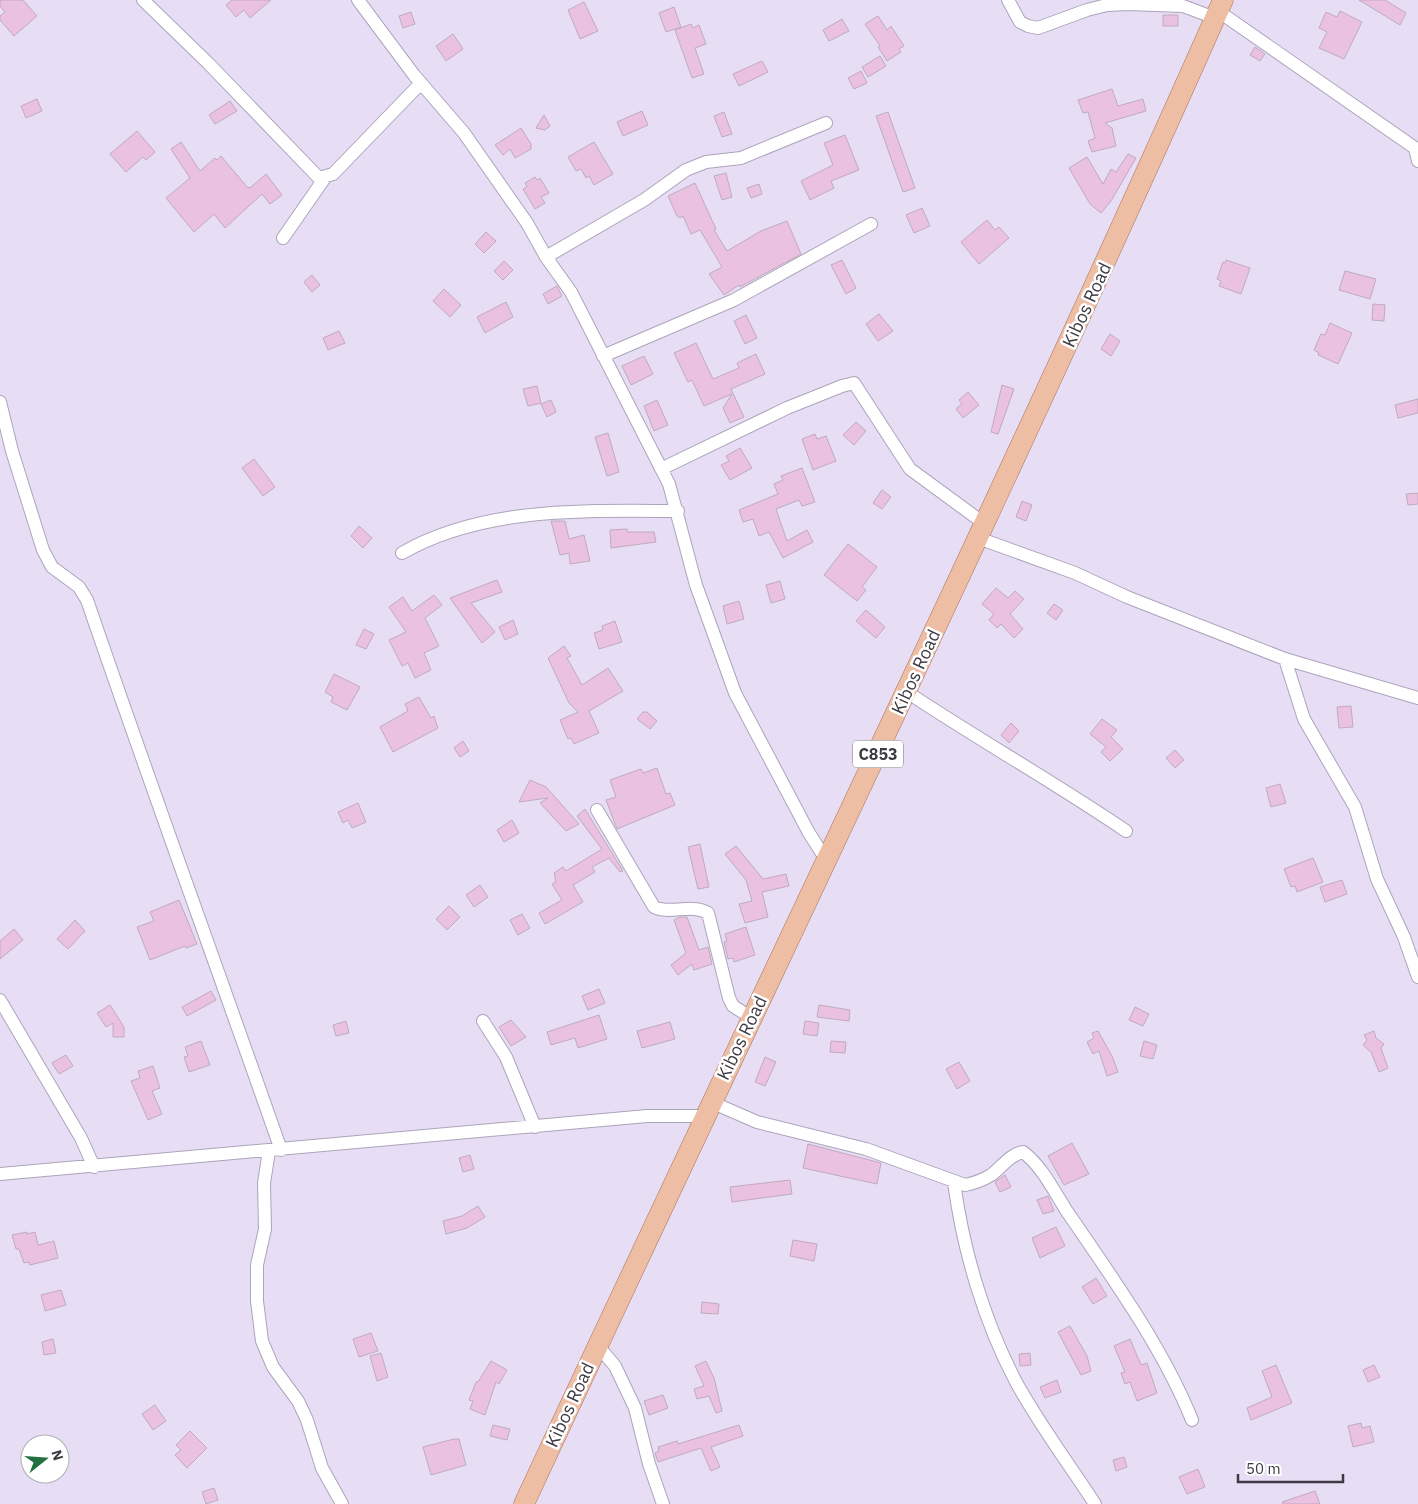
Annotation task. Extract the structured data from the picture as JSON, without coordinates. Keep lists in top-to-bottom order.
{
  "streets": {
    "main road": ["Kibos Road", "C853"]
  },
  "scale_bar": "50 m",
  "north": "right"
}
